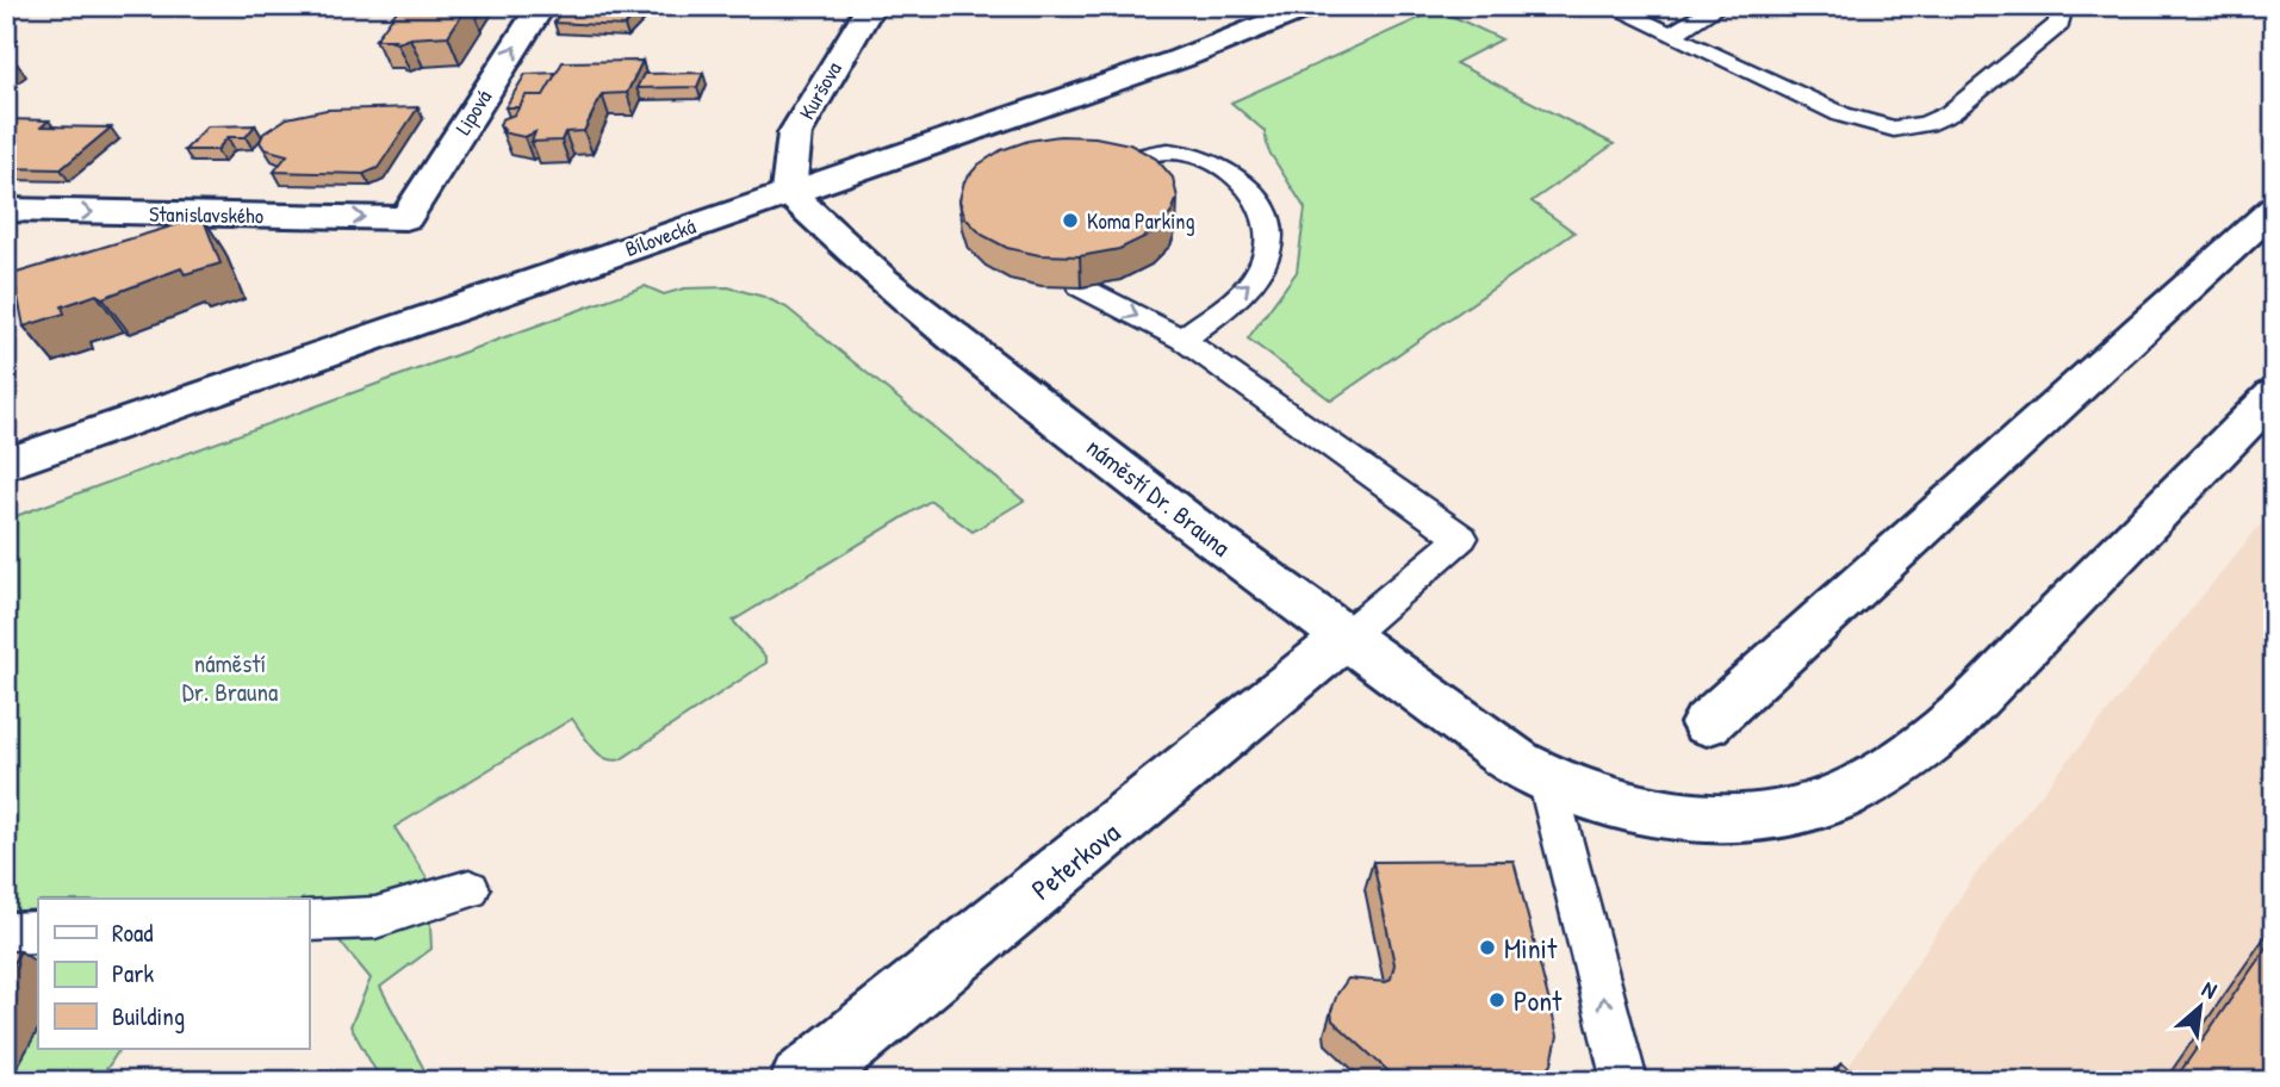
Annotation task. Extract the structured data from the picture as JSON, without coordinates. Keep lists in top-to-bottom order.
{
  "streets": {
    "street": [
      "Kuršova",
      "Lipová",
      "Stanislavského",
      "Bílovecká",
      "náměstí Dr. Brauna",
      "Peterkova"
    ]
  },
  "crossings": [
    ["Kuršova", "Bílovecká"],
    ["Kuršova", "náměstí Dr. Brauna"],
    ["Lipová", "Stanislavského"],
    ["Bílovecká", "náměstí Dr. Brauna"],
    ["náměstí Dr. Brauna", "Peterkova"]
  ],
  "one_way": ["Lipová", "Stanislavského"],
  "parks": ["náměstí Dr. Brauna"],
  "places": ["Koma Parking", "Minit", "Pont"],
  "legend": ["Road", "Park", "Building"],
  "north": "top right"
}
